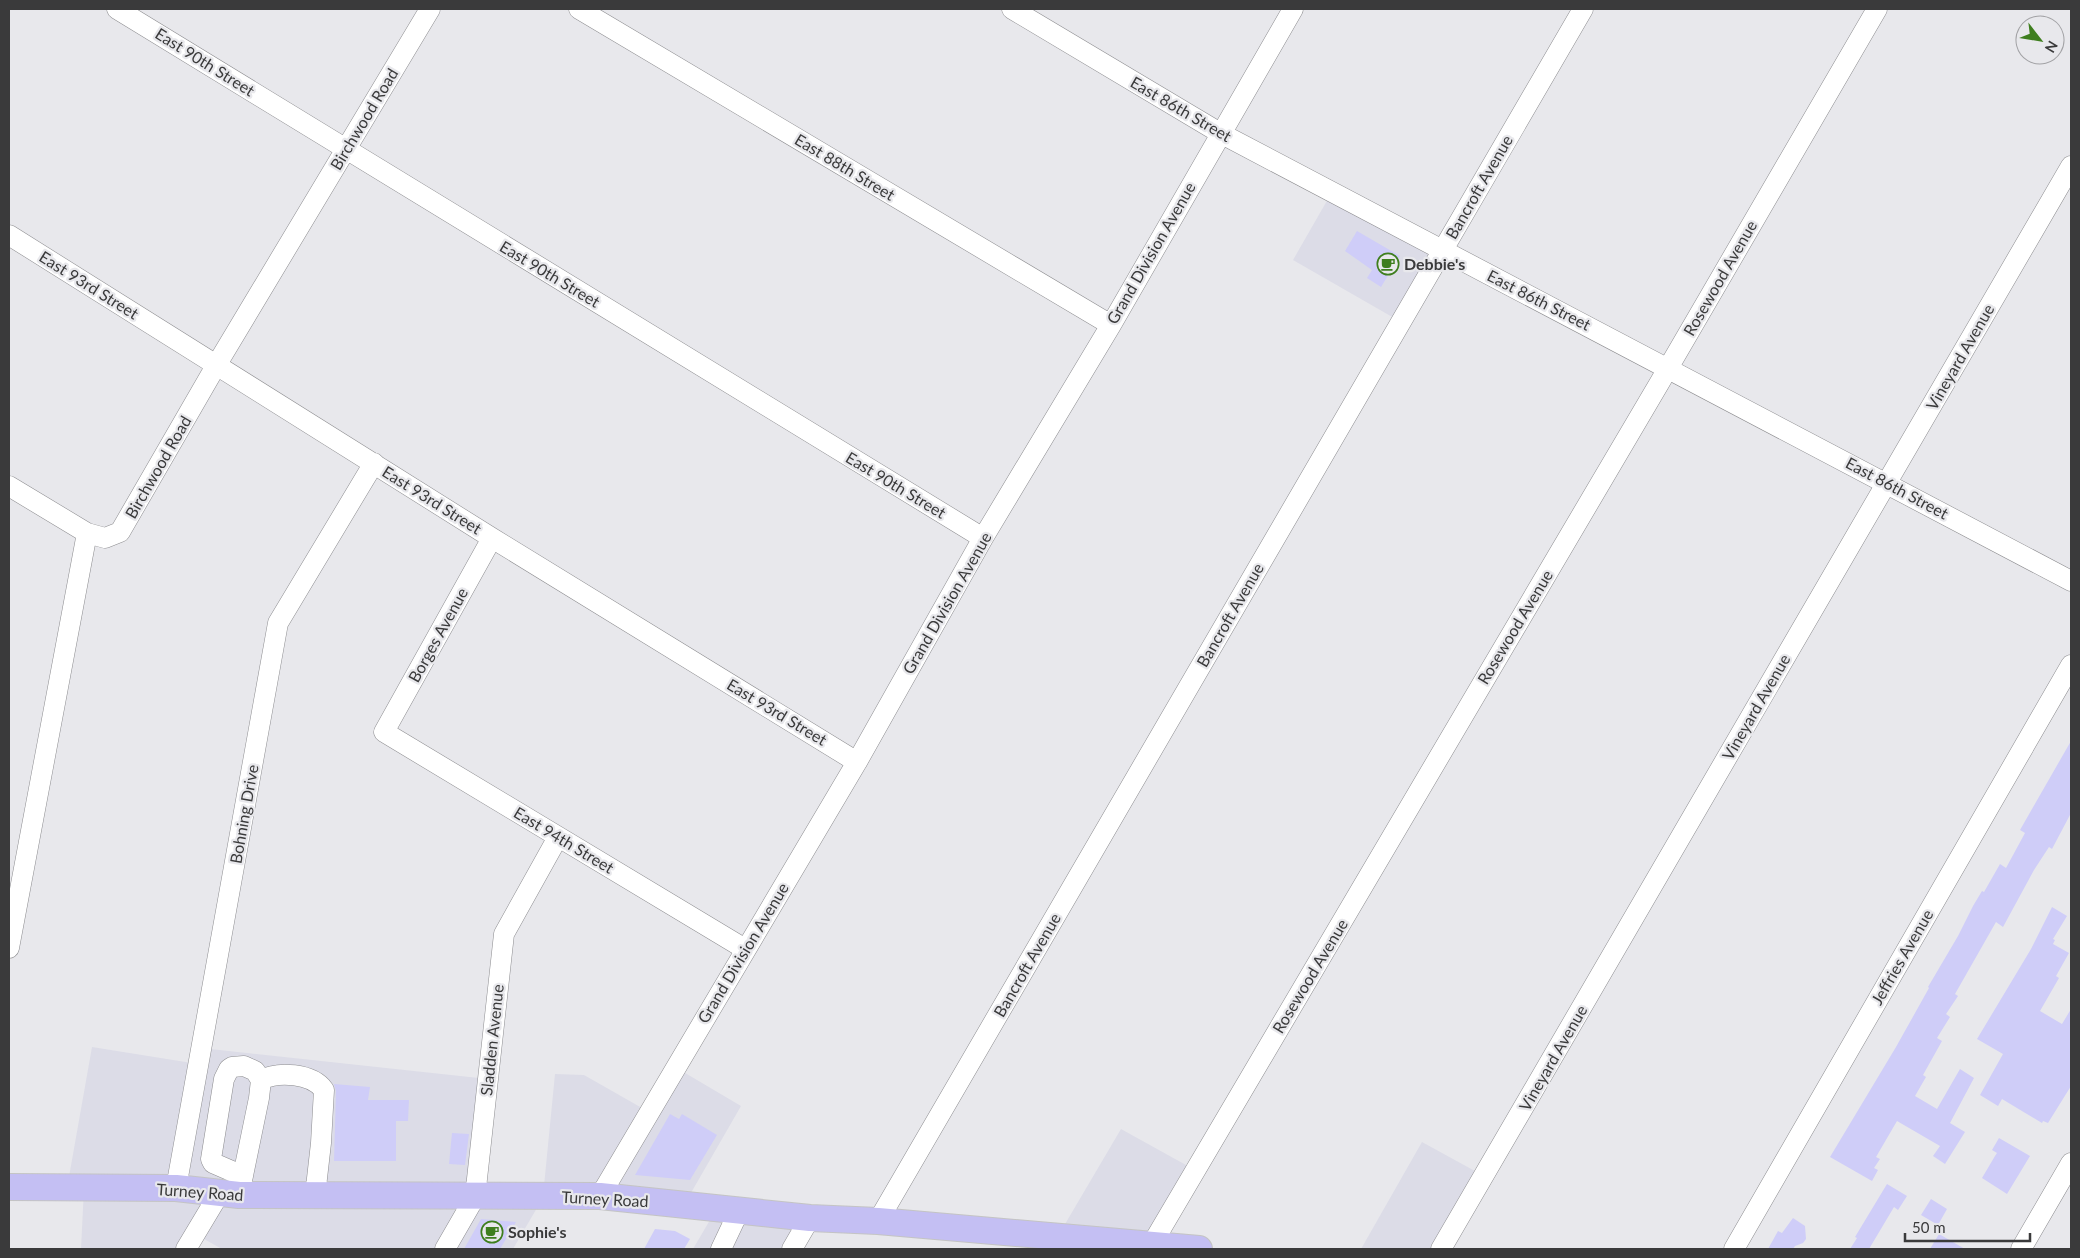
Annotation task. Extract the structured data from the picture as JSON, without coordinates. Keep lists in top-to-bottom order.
{
  "streets": {
    "main road": ["Turney Road"],
    "street": [
      "East 90th Street",
      "East 86th Street",
      "Birchwood Road",
      "East 88th Street",
      "Bancroft Avenue",
      "Grand Division Avenue",
      "Rosewood Avenue",
      "East 93rd Street",
      "Vineyard Avenue",
      "Borges Avenue",
      "Bohning Drive",
      "East 94th Street",
      "Jeffries Avenue",
      "Sladden Avenue"
    ]
  },
  "crossings": [
    ["East 90th Street", "Birchwood Road"],
    ["East 90th Street", "Grand Division Avenue"],
    ["East 86th Street", "Bancroft Avenue"],
    ["East 86th Street", "Grand Division Avenue"],
    ["East 86th Street", "Rosewood Avenue"],
    ["East 86th Street", "Vineyard Avenue"],
    ["Birchwood Road", "East 93rd Street"],
    ["East 88th Street", "Grand Division Avenue"],
    ["Bancroft Avenue", "Turney Road"],
    ["Grand Division Avenue", "East 93rd Street"],
    ["Grand Division Avenue", "East 94th Street"],
    ["Grand Division Avenue", "Turney Road"],
    ["Rosewood Avenue", "Turney Road"],
    ["East 93rd Street", "Borges Avenue"],
    ["East 93rd Street", "Bohning Drive"],
    ["Borges Avenue", "East 94th Street"],
    ["Bohning Drive", "Turney Road"],
    ["East 94th Street", "Sladden Avenue"],
    ["Sladden Avenue", "Turney Road"]
  ],
  "places": {
    "cafe": ["Debbie's", "Sophie's"]
  },
  "scale_bar": "50 m",
  "north": "bottom right"
}
